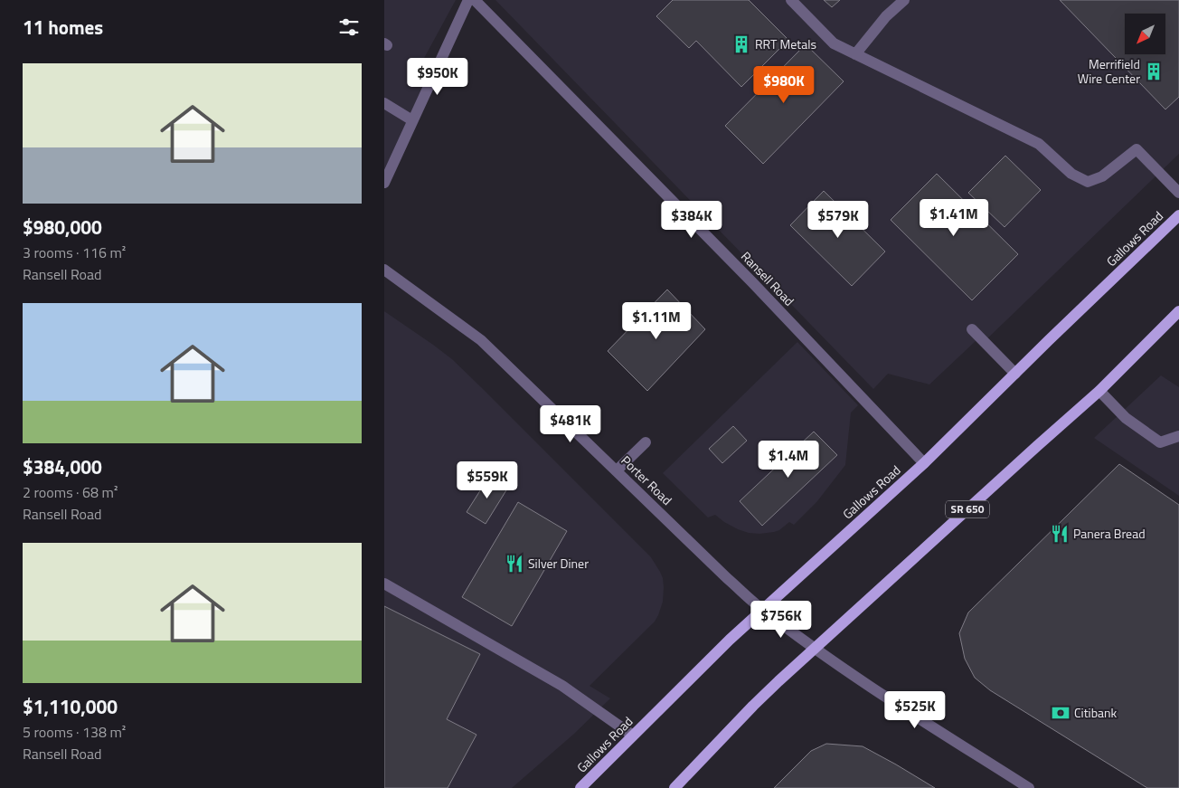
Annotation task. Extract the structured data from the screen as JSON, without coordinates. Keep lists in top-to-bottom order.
{
  "streets": {
    "main road": ["Gallows Road", "SR 650"],
    "street": ["Ransell Road", "Porter Road"]
  },
  "crossings": [
    ["Gallows Road", "Ransell Road"],
    ["Gallows Road", "Porter Road"],
    ["Porter Road", "SR 650"]
  ],
  "places": {
    "building": ["RRT Metals", "Merrifield Wire Center"],
    "restaurant": ["Panera Bread", "Silver Diner"],
    "bank": ["Citibank"]
  },
  "north": "bottom left",
  "page": {
    "heading": "11 homes",
    "list": [
      {
        "name": "$980,000",
        "note": "3 rooms · 116 m² · Ransell Road"
      },
      {
        "name": "$384,000",
        "note": "2 rooms · 68 m² · Ransell Road"
      },
      {
        "name": "$1,110,000",
        "note": "5 rooms · 138 m² · Ransell Road"
      }
    ],
    "price": [
      "$950K",
      "$980K",
      "$1.41M",
      "$384K",
      "$579K",
      "$1.11M",
      "$481K",
      "$1.4M",
      "$559K",
      "$756K",
      "$525K"
    ]
  }
}
